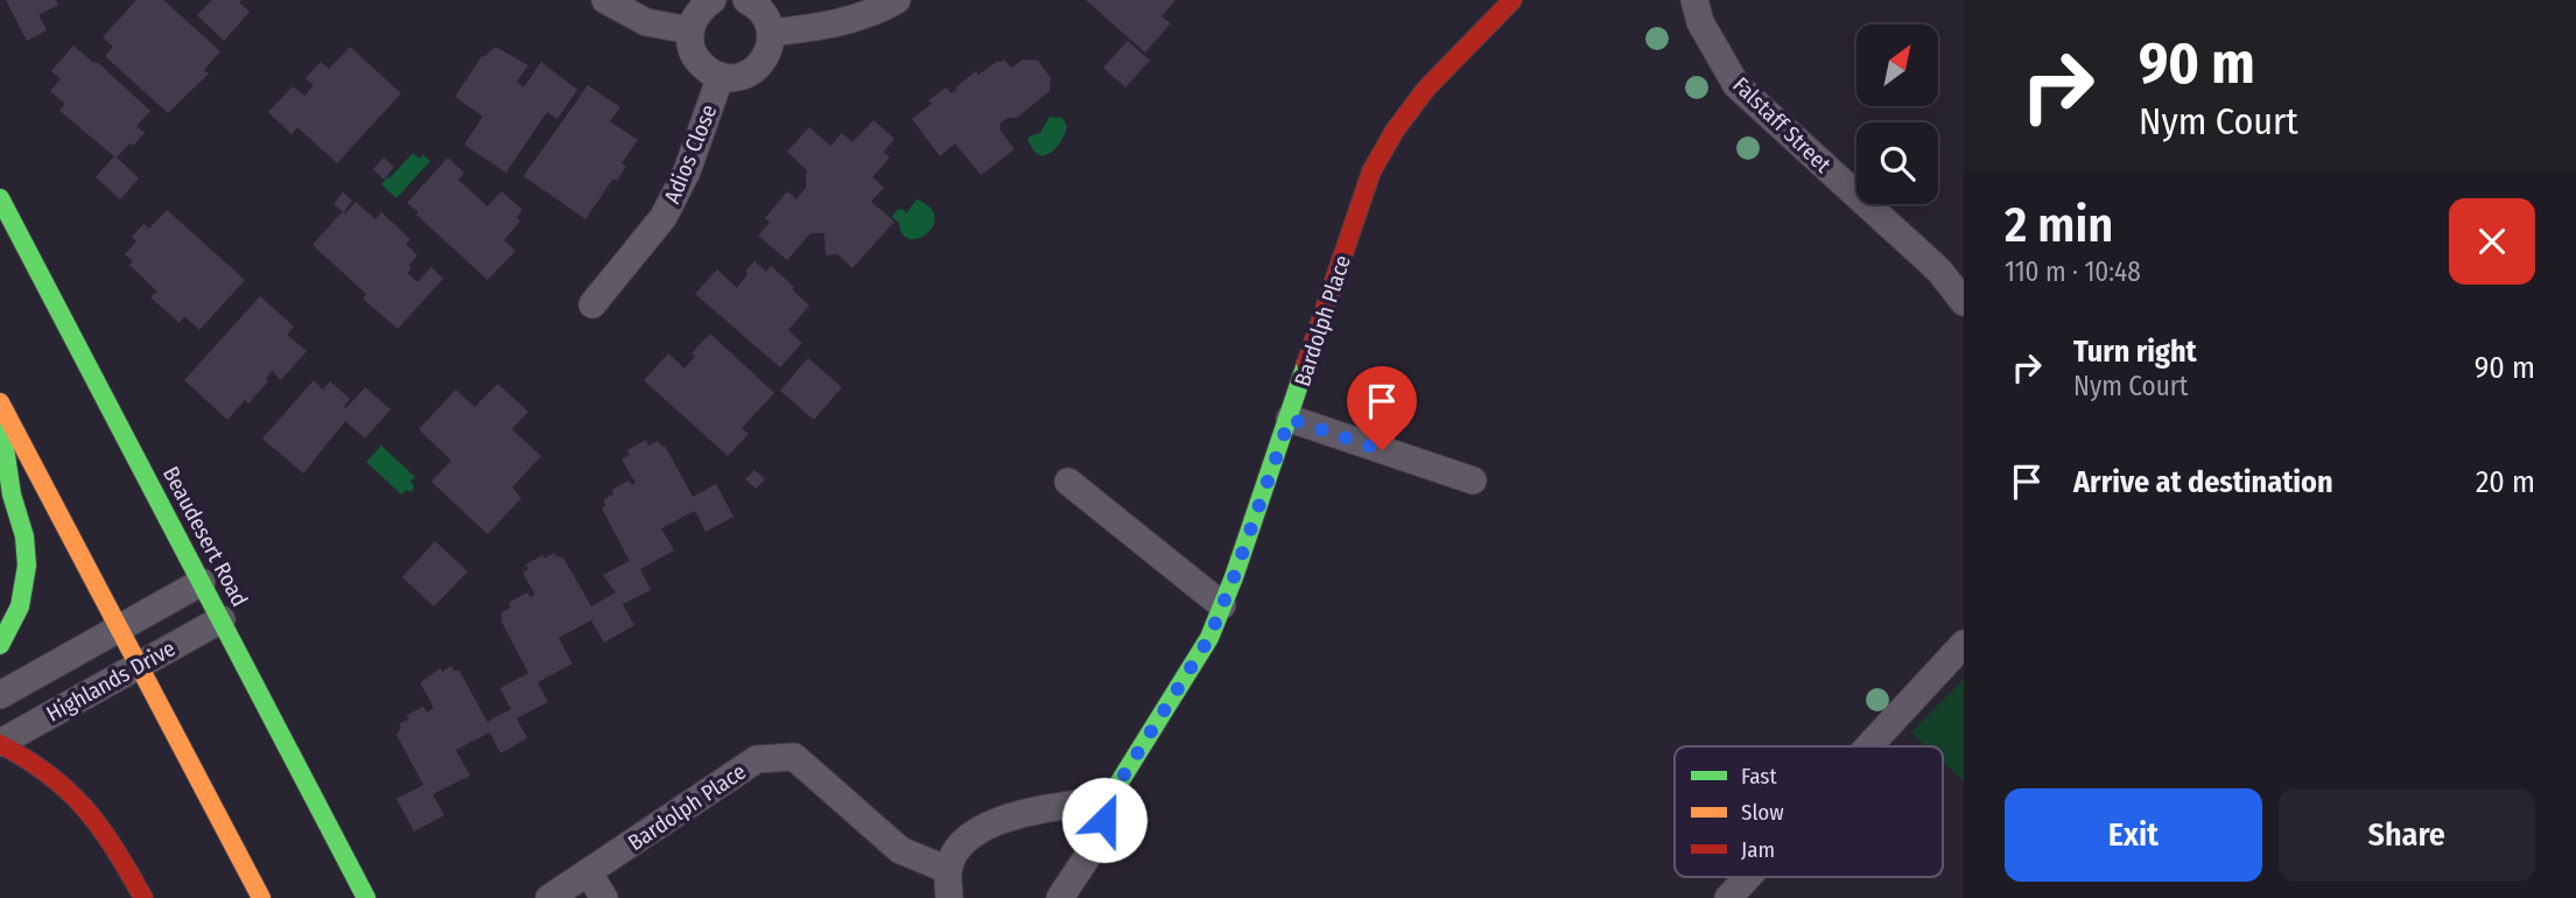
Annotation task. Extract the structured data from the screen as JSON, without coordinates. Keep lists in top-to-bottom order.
{
  "streets": {
    "main road": ["Bardolph Place", "Beaudesert Road"],
    "street": ["Falstaff Street", "Adios Close", "Highlands Drive"]
  },
  "crossings": [
    ["Beaudesert Road", "Highlands Drive"]
  ],
  "legend": ["Fast", "Slow", "Jam"],
  "north": "top right",
  "page": {
    "turn": ["90 m", "Nym Court"],
    "heading": ["2 min", "110 m · 10:48"],
    "list": [
      {
        "name": "Turn right",
        "note": "Nym Court",
        "value": "90 m"
      },
      {
        "name": "Arrive at destination",
        "value": "20 m"
      }
    ],
    "buttons": ["Exit", "Share"]
  }
}
